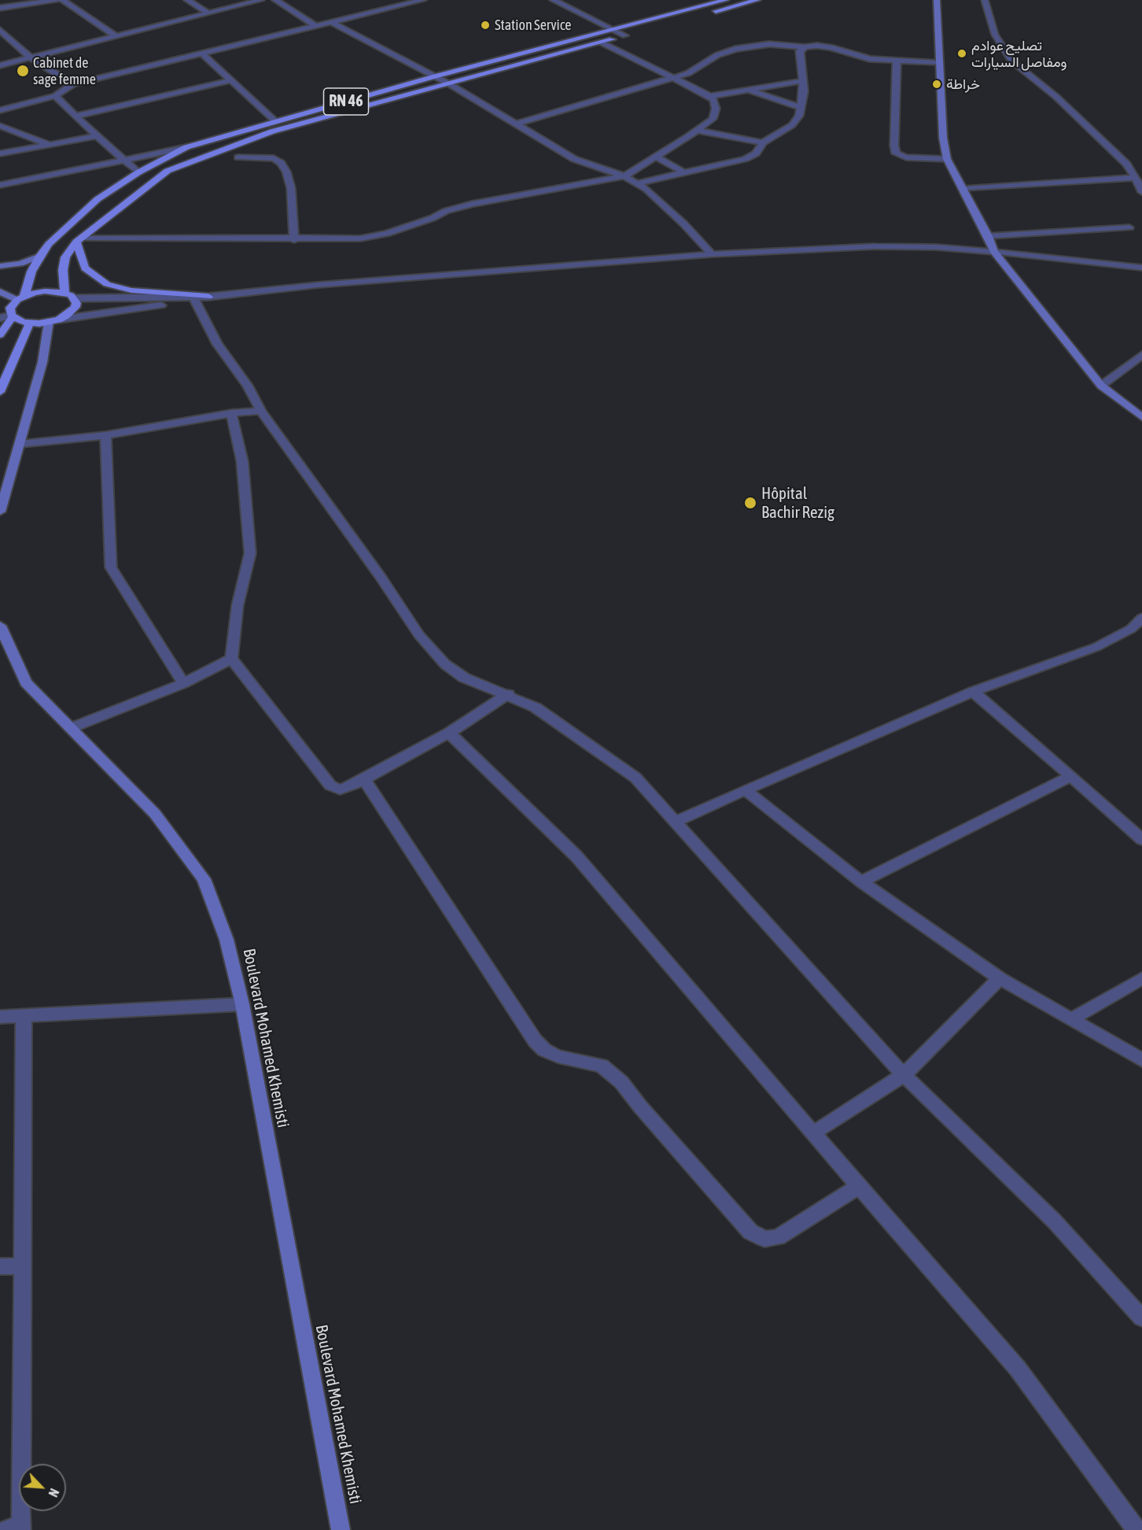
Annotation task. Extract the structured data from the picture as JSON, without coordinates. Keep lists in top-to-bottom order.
{
  "streets": {
    "main road": ["RN 46", "Boulevard Mohamed Khemisti"]
  },
  "places": [
    "Station Service",
    "تصليح عوادم ومفاصل السيارات",
    "Cabinet de sage femme",
    "خراطة",
    "Hôpital Bachir Rezig"
  ],
  "north": "bottom right"
}
